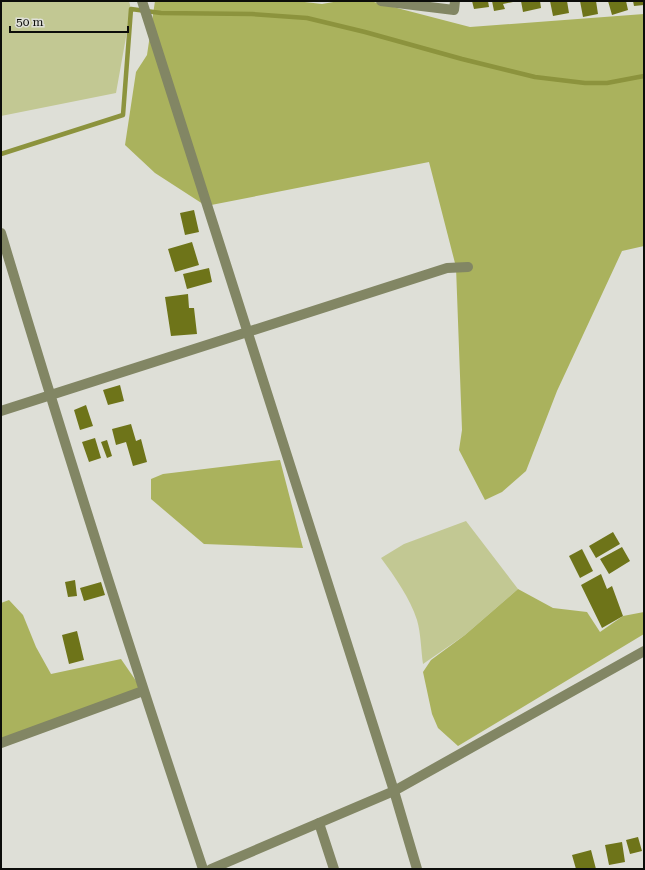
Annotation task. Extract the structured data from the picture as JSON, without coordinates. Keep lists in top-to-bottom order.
{
  "scale_bar": "50 m"
}
